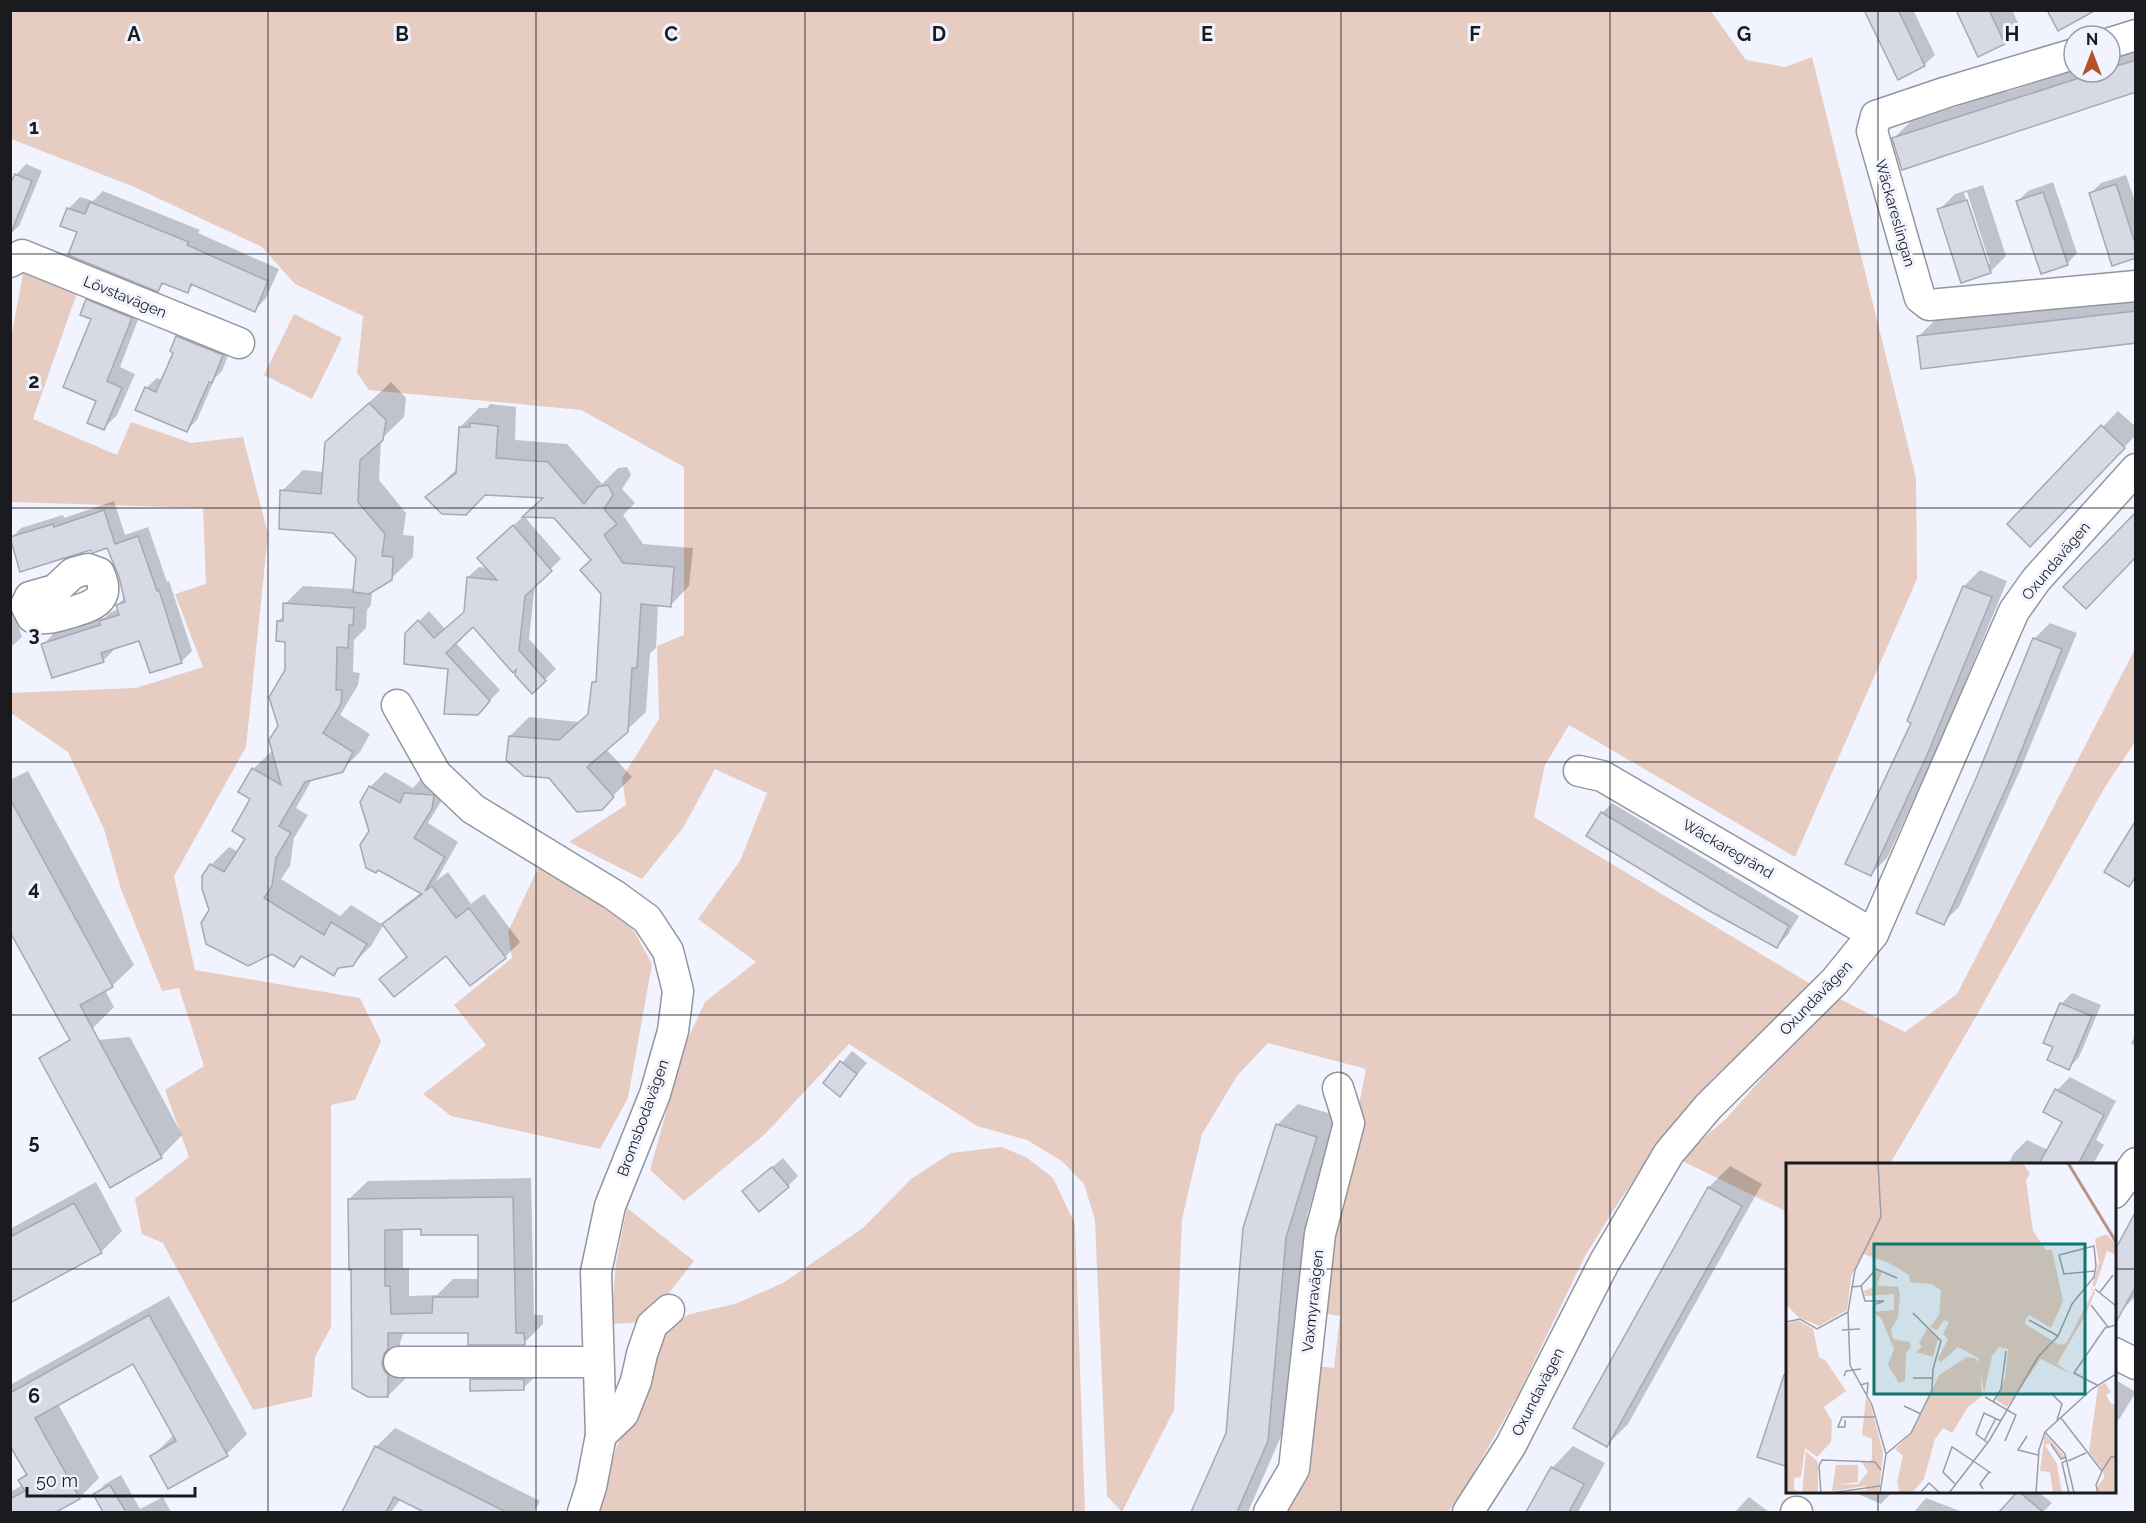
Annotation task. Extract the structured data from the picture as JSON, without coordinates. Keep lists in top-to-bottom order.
{
  "streets": {
    "street": [
      "Wäckareslingan",
      "Lövstavägen",
      "Oxundavägen",
      "Wäckaregränd",
      "Bromsbodavägen",
      "Vaxmyravägen"
    ]
  },
  "crossings": [
    ["Oxundavägen", "Wäckaregränd"]
  ],
  "scale_bar": "50 m",
  "north": "top",
  "grid": {
    "columns": [
      "A",
      "B",
      "C",
      "D",
      "E",
      "F",
      "G",
      "H"
    ],
    "rows": [
      "1",
      "2",
      "3",
      "4",
      "5",
      "6"
    ]
  }
}
